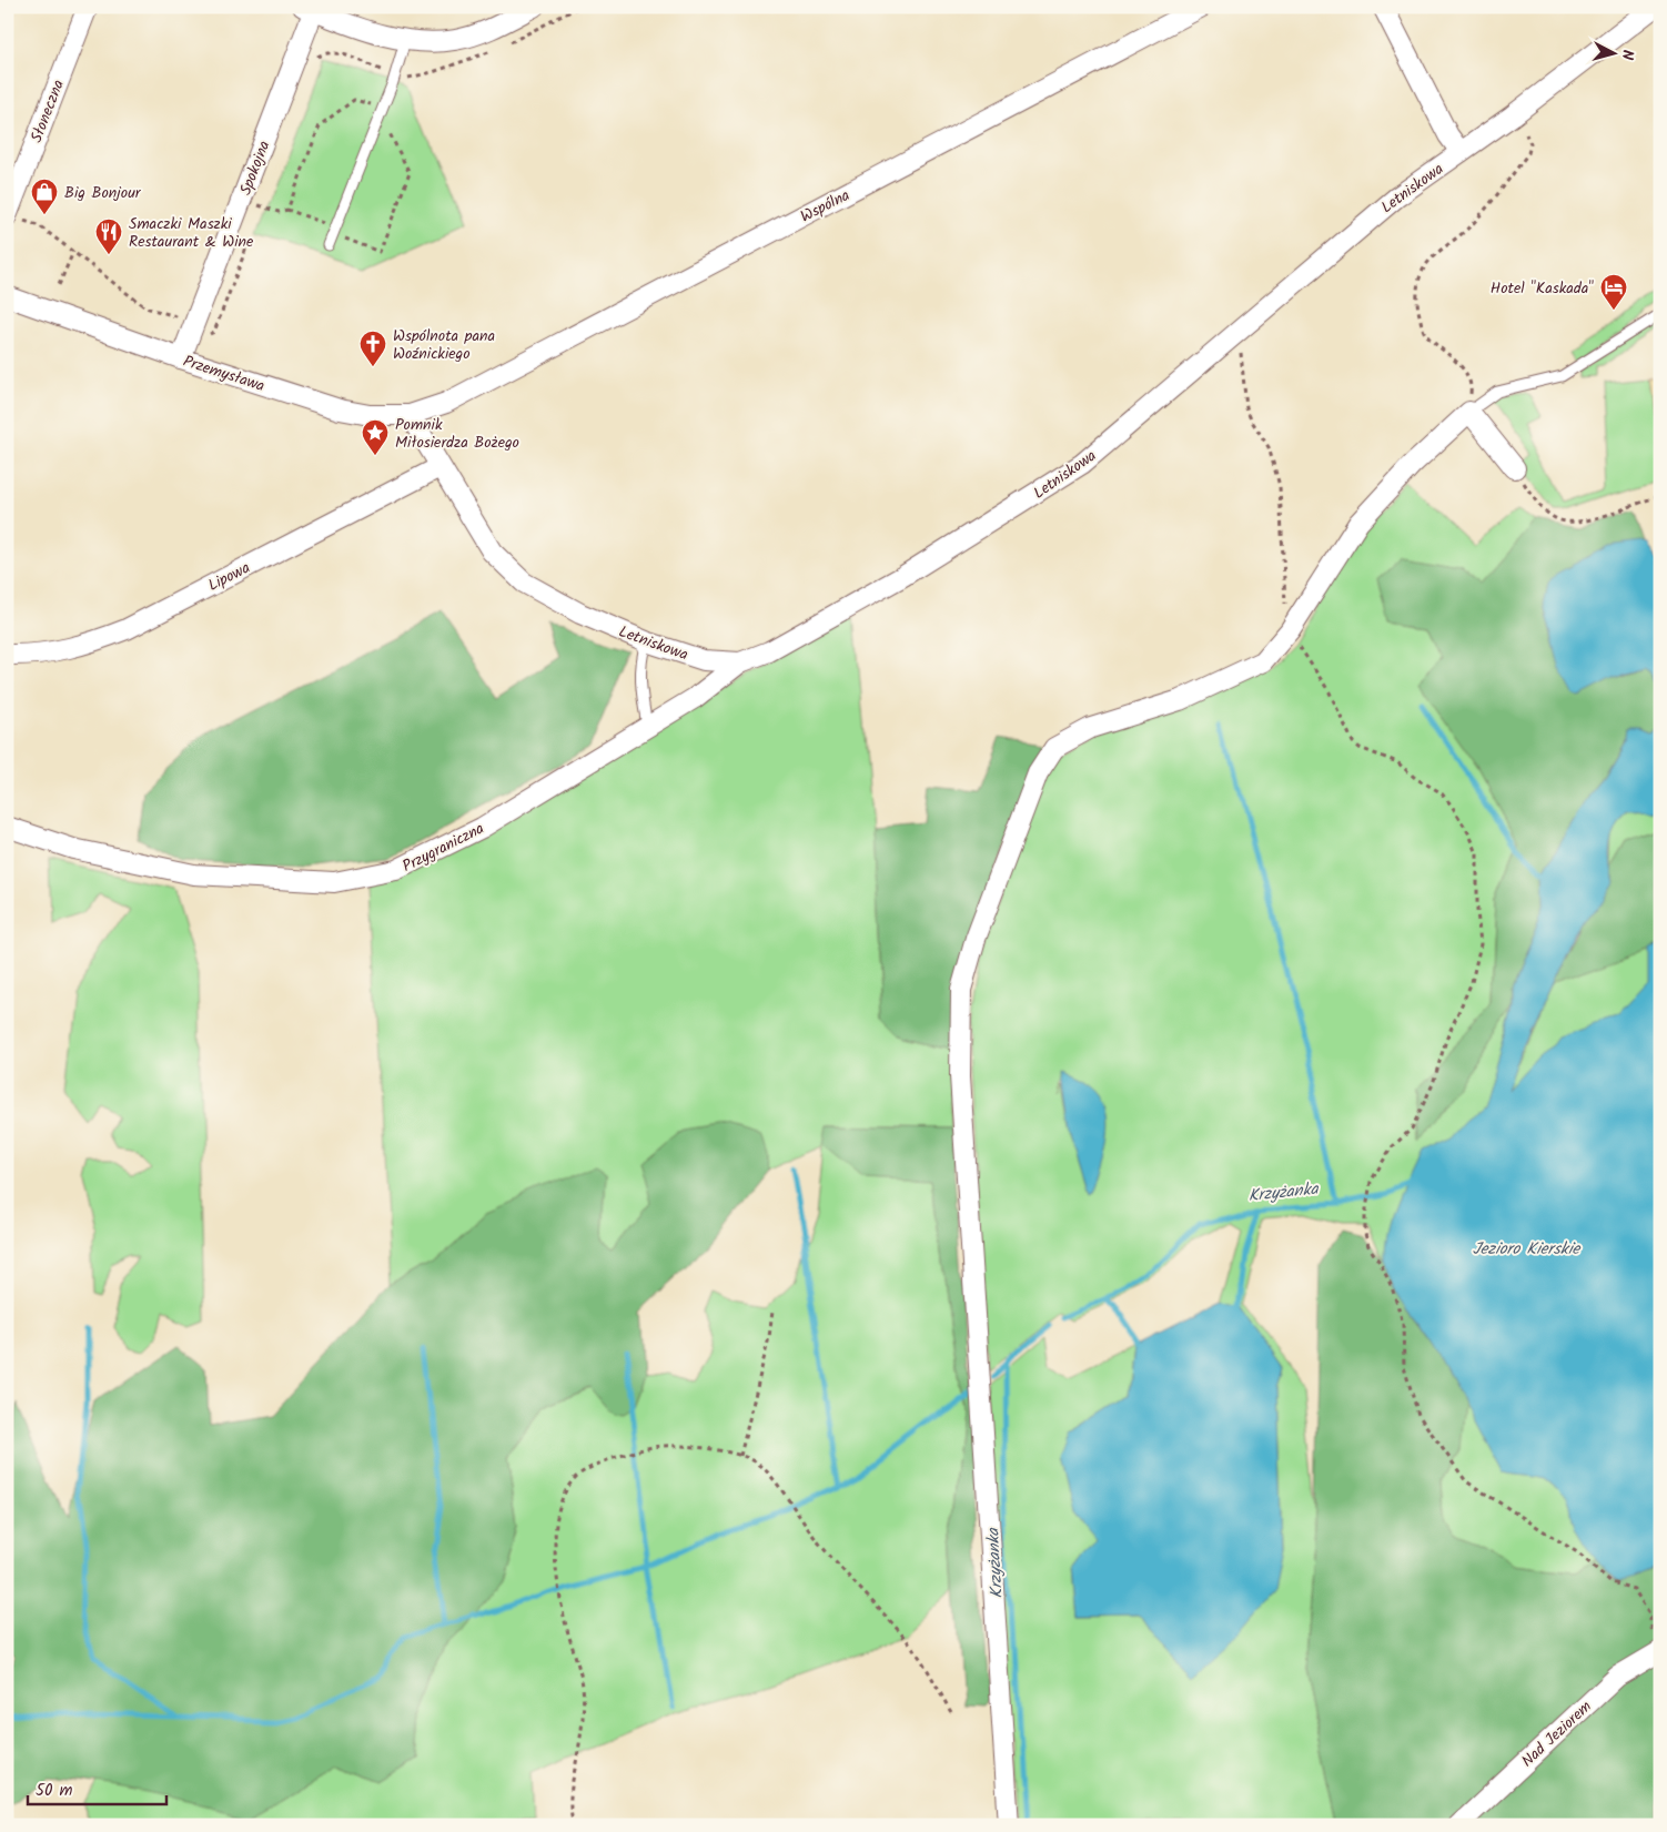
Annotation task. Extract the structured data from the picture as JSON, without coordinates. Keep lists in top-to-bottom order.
{
  "streets": {
    "street": [
      "Słoneczna",
      "Spokojna",
      "Letniskowa",
      "Wspólna",
      "Przemysława",
      "Lipowa",
      "Przygraniczna",
      "Nad Jeziorem"
    ]
  },
  "crossings": [
    ["Spokojna", "Przemysława"],
    ["Letniskowa", "Przemysława"],
    ["Letniskowa", "Lipowa"],
    ["Letniskowa", "Przygraniczna"],
    ["Wspólna", "Przemysława"]
  ],
  "water": ["Krzyżanka", "Jezioro Kierskie"],
  "places": {
    "shop": ["Big Bonjour"],
    "restaurant": ["Smaczki Maszki Restaurant & Wine"],
    "hotel": ["Hotel \"Kaskada\""],
    "church": ["Wspólnota pana Woźnickiego"],
    "place": ["Pomnik Miłosierdza Bożego"]
  },
  "scale_bar": "50 m",
  "north": "right"
}
